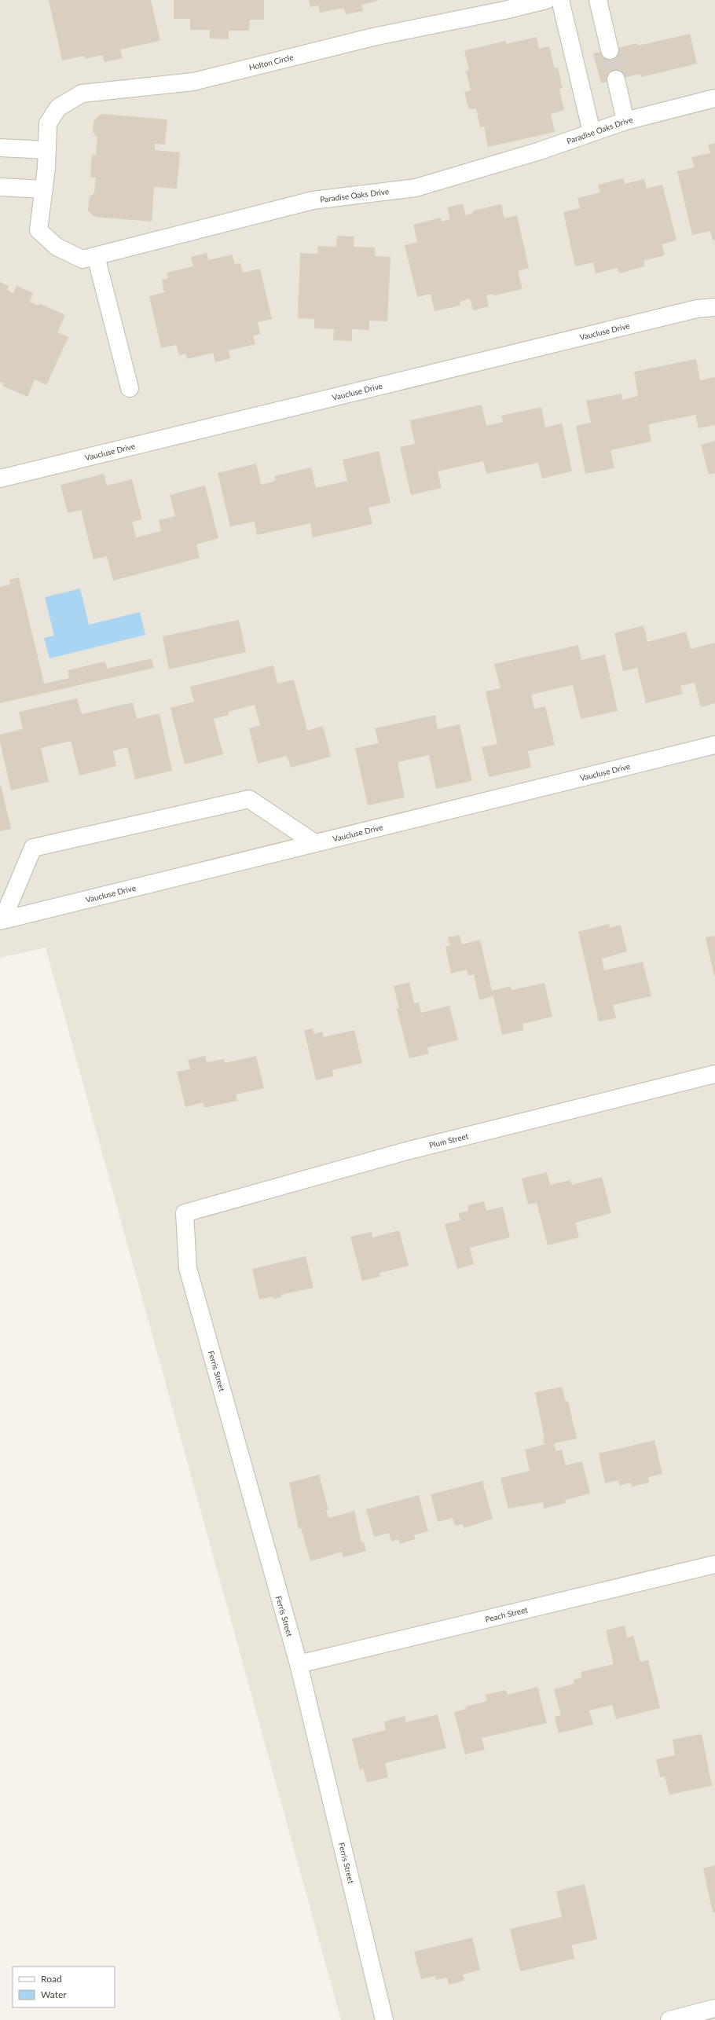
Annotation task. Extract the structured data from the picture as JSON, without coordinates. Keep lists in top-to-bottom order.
{
  "streets": {
    "street": [
      "Holton Circle",
      "Paradise Oaks Drive",
      "Vaucluse Drive",
      "Plum Street",
      "Ferris Street",
      "Peach Street"
    ]
  },
  "crossings": [
    ["Holton Circle", "Paradise Oaks Drive"],
    ["Plum Street", "Ferris Street"],
    ["Ferris Street", "Peach Street"]
  ],
  "legend": ["Road", "Water"]
}
